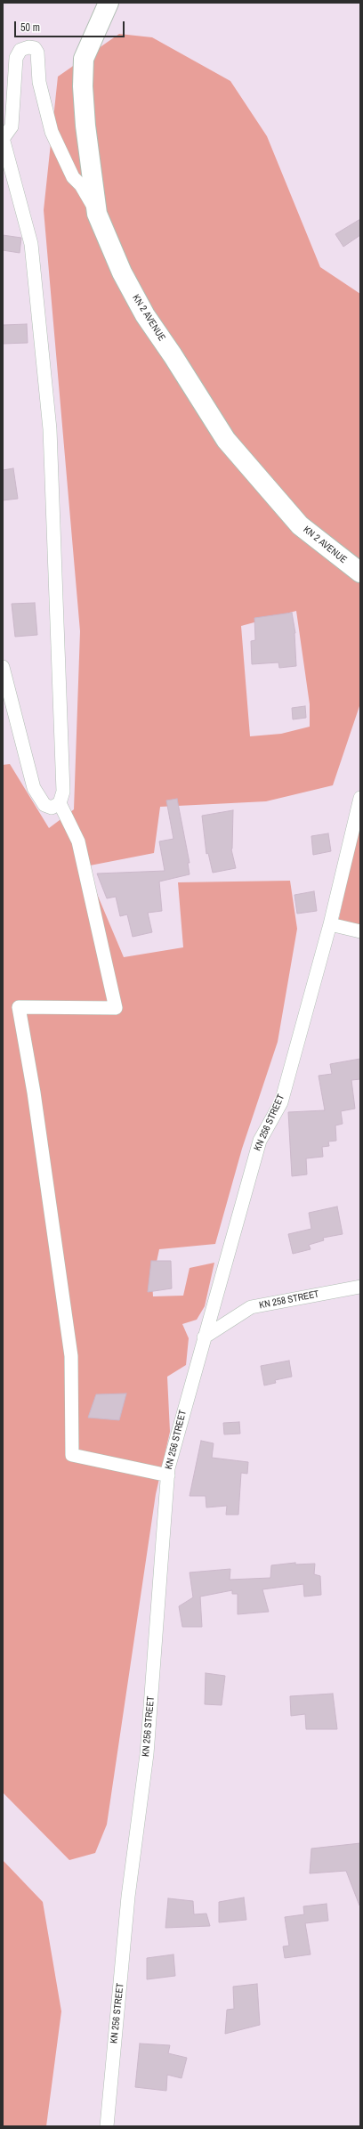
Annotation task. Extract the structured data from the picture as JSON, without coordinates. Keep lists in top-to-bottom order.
{
  "streets": {
    "main road": ["KN 2 AVENUE"],
    "street": ["KN 256 STREET", "KN 258 STREET"]
  },
  "crossings": [
    ["KN 256 STREET", "KN 258 STREET"]
  ],
  "scale_bar": "50 m"
}
